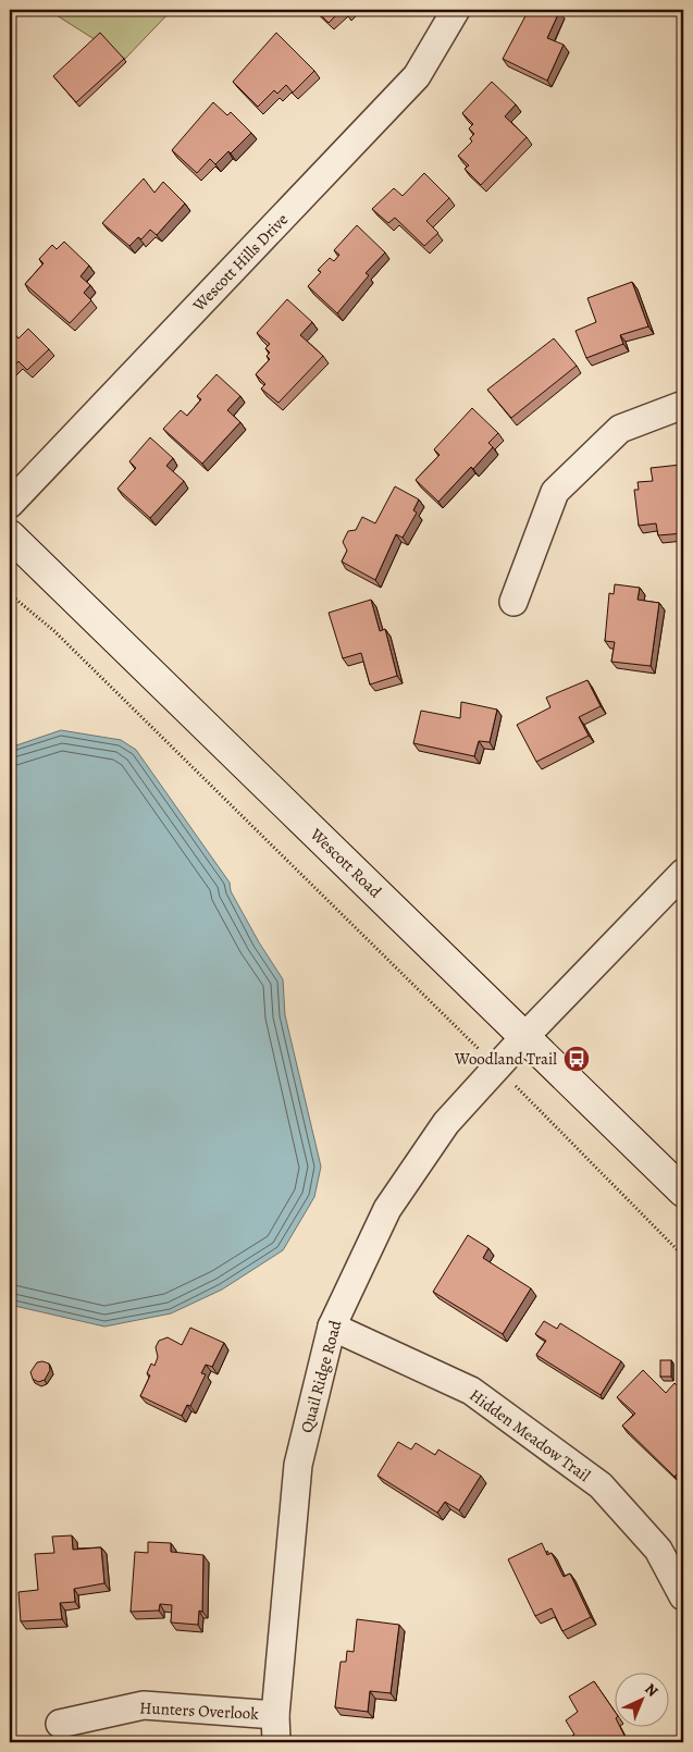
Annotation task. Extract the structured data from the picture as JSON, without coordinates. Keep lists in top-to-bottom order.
{
  "streets": {
    "street": [
      "Wescott Hills Drive",
      "Wescott Road",
      "Quail Ridge Road",
      "Hidden Meadow Trail",
      "Hunters Overlook"
    ]
  },
  "crossings": [
    ["Wescott Road", "Quail Ridge Road"],
    ["Quail Ridge Road", "Hidden Meadow Trail"],
    ["Quail Ridge Road", "Hunters Overlook"]
  ],
  "places": {
    "bus stop": ["Woodland Trail"]
  },
  "north": "top right"
}
